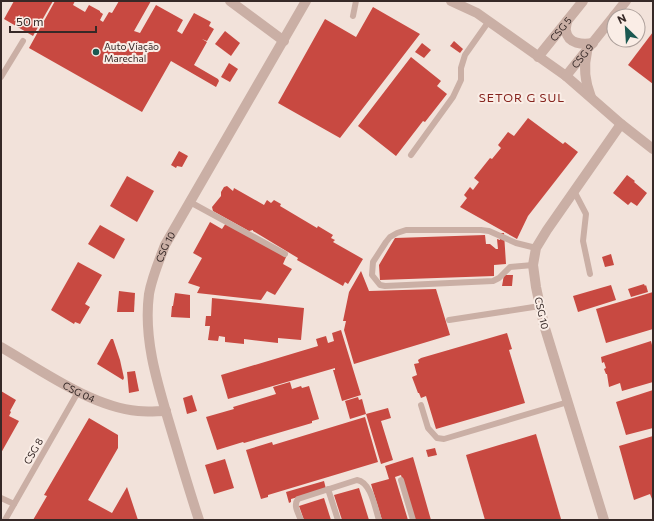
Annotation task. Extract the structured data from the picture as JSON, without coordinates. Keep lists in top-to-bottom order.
{
  "streets": {
    "street": [
      "CSG 5",
      "CSG 9",
      "CSG 10",
      "CSG 04"
    ],
    "lane": ["CSG 8"]
  },
  "crossings": [
    ["CSG 10", "CSG 04"],
    ["CSG 04", "CSG 8"]
  ],
  "districts": ["SETOR G SUL"],
  "places": ["Auto Viação Marechal"],
  "scale_bar": "50 m",
  "north": "top left"
}
